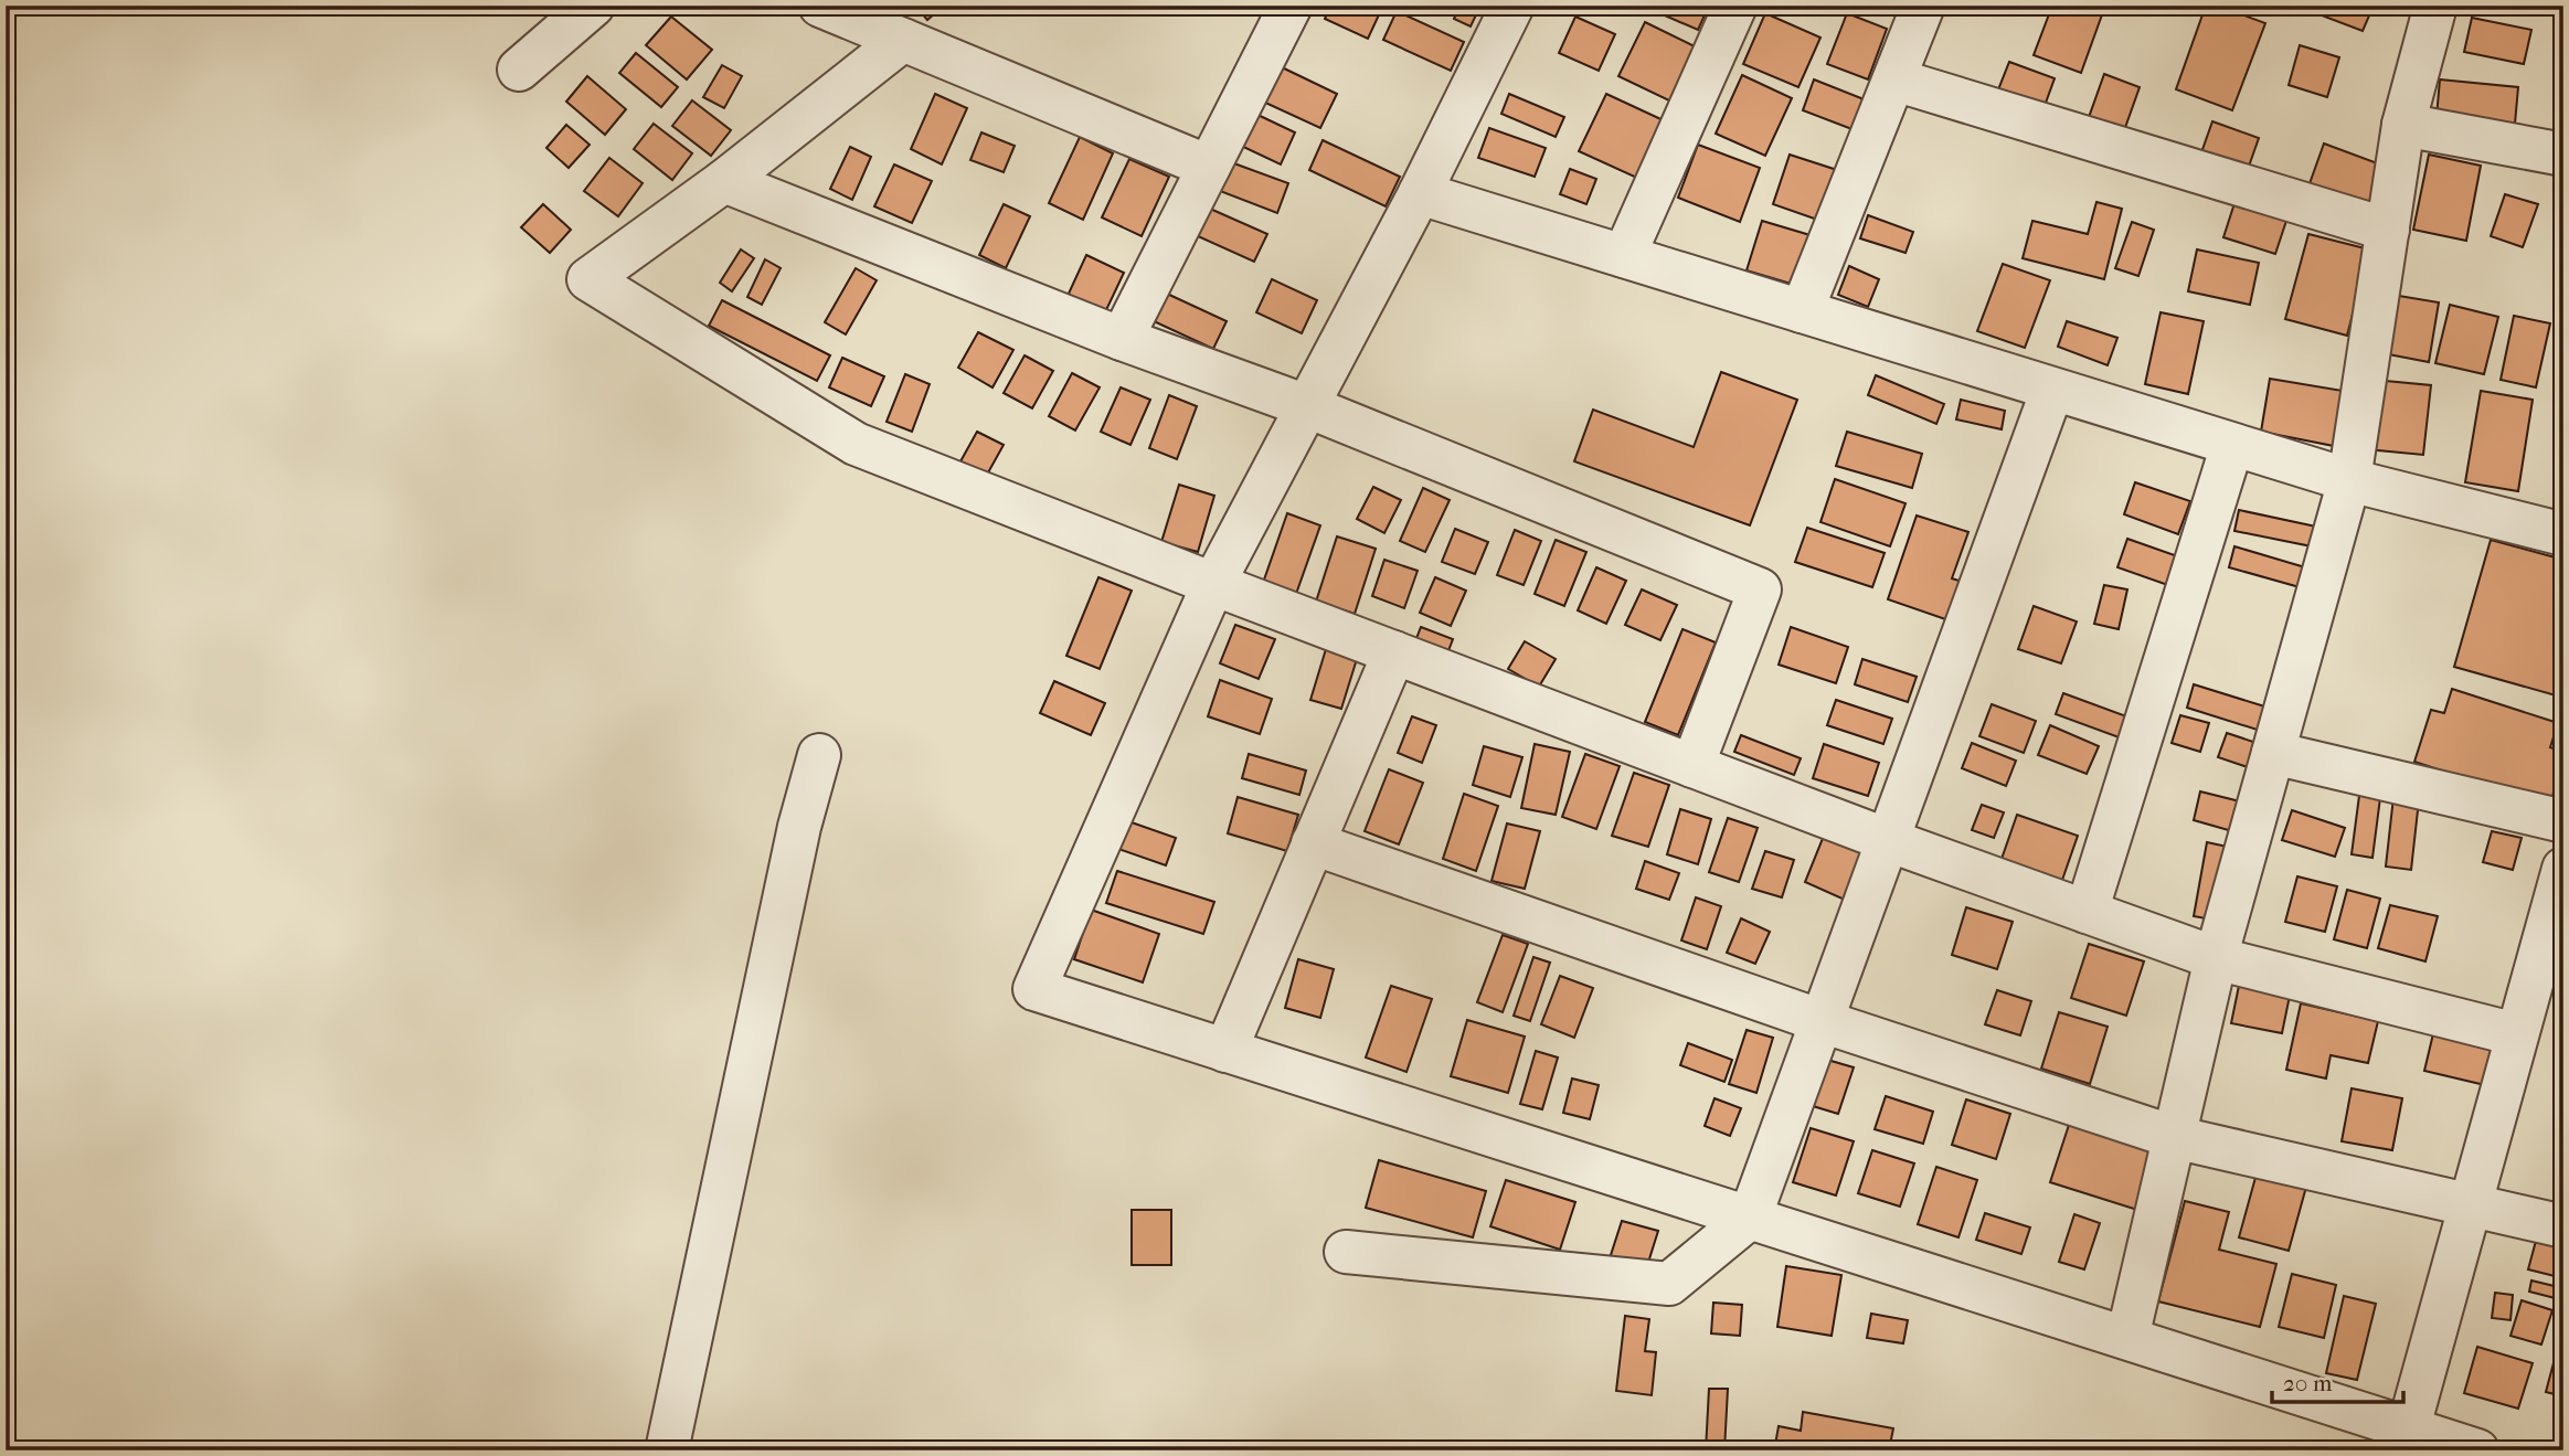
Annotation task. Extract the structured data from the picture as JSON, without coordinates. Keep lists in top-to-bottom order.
{
  "scale_bar": "20 m"
}
